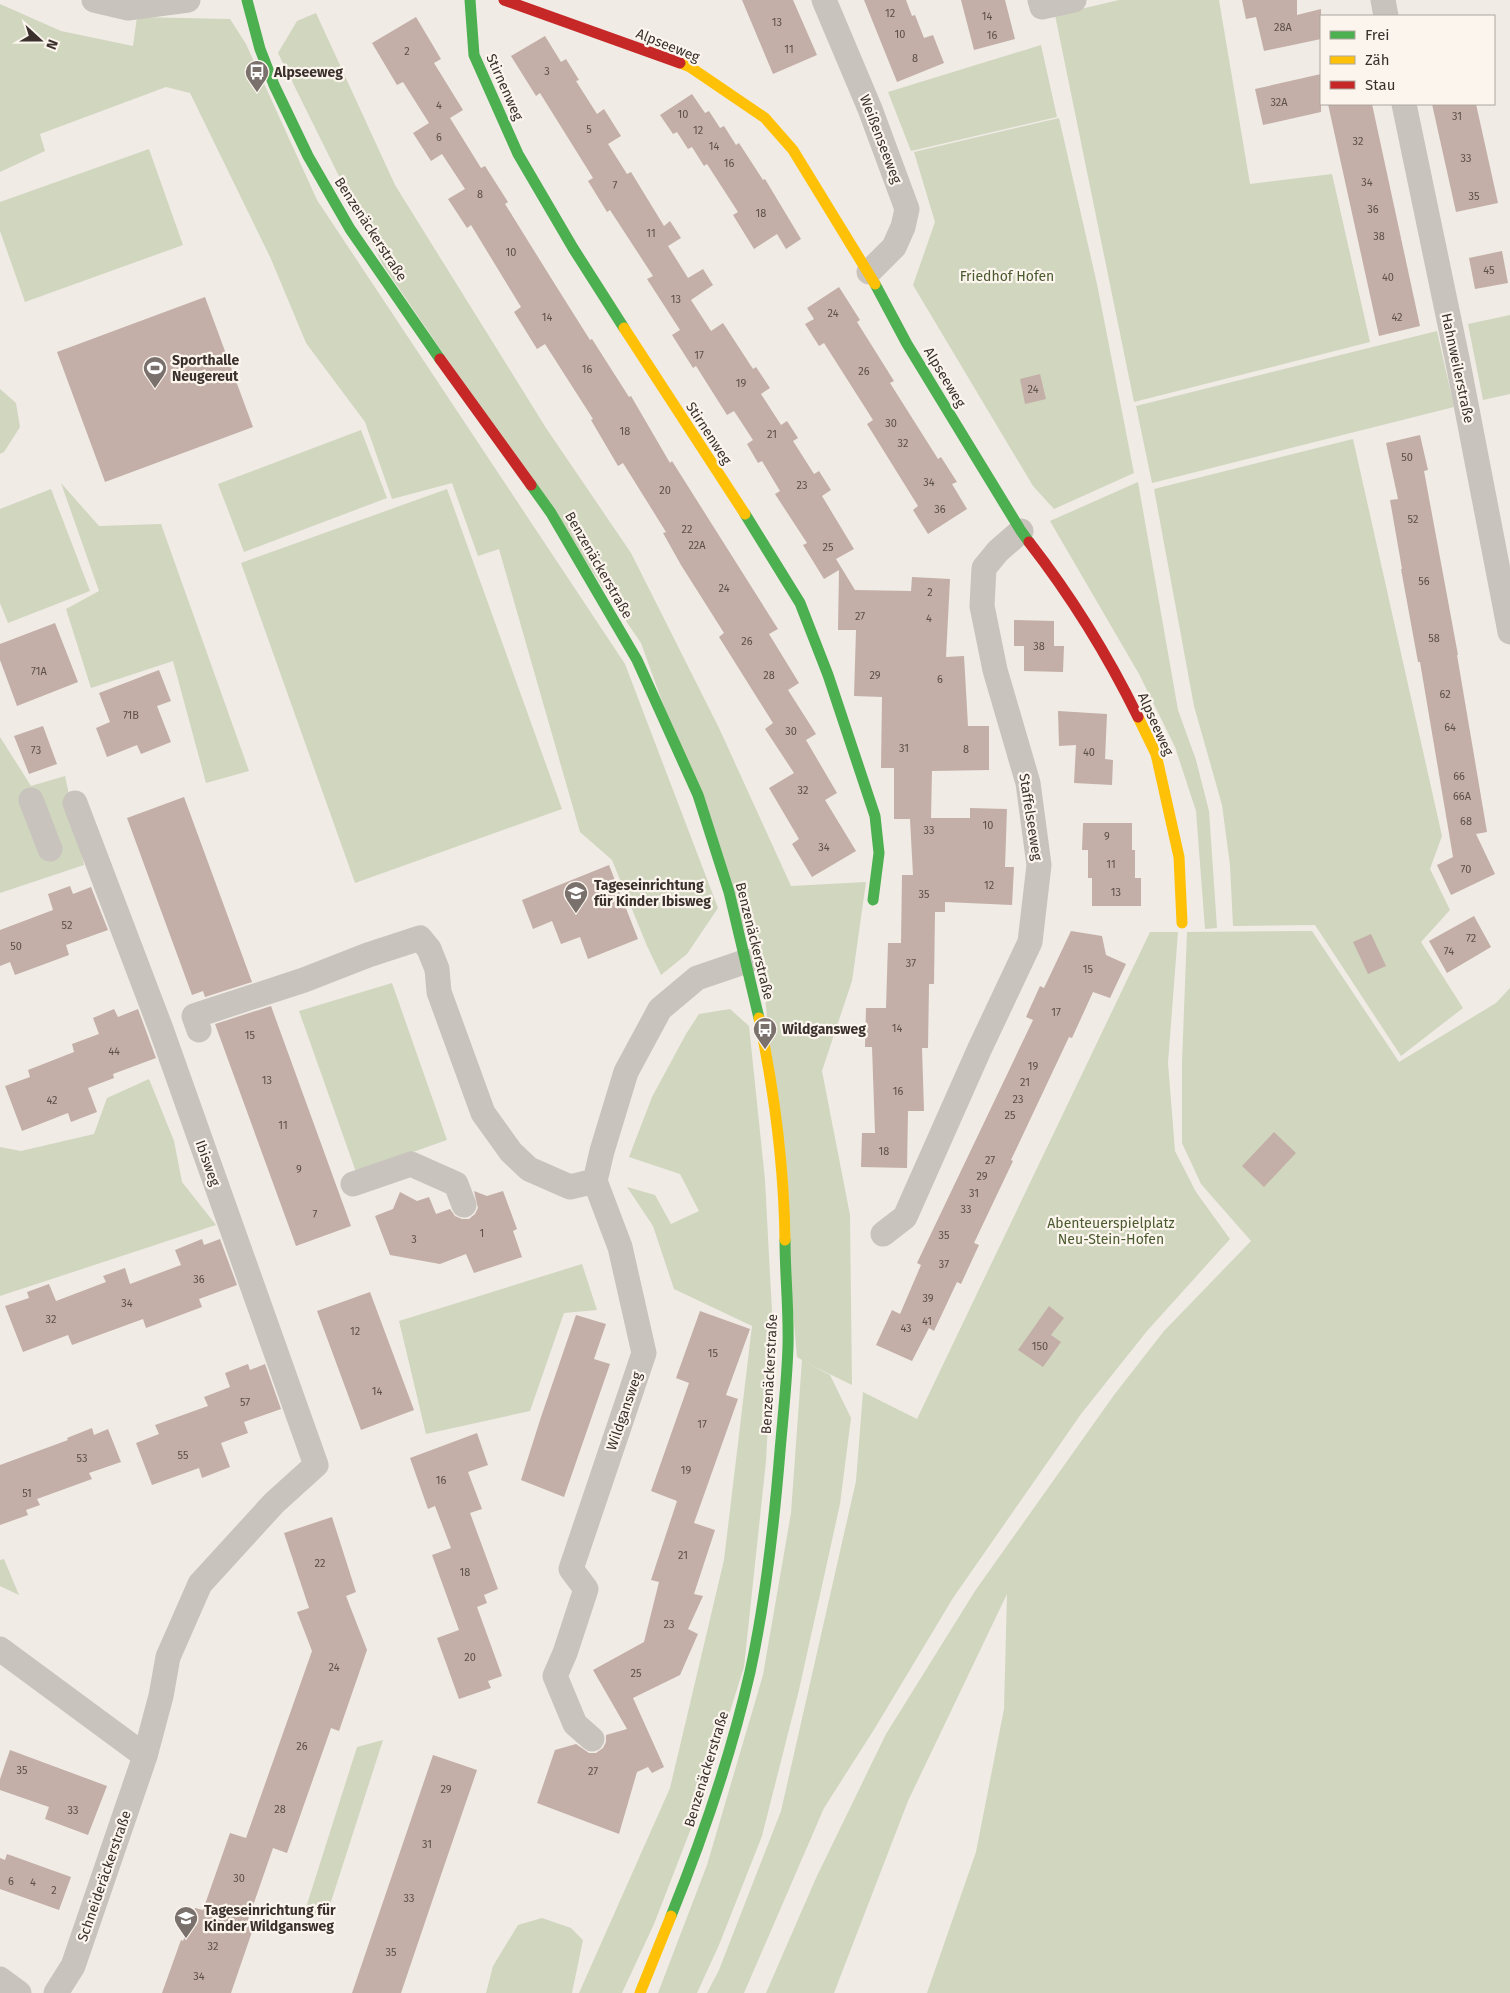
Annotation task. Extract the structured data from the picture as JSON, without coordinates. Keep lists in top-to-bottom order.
{
  "streets": {
    "street": [
      "Alpseeweg",
      "Stirnenweg",
      "Weißenseeweg",
      "Benzenäckerstraße",
      "Hahnweilerstraße",
      "Staffelseeweg",
      "Ibisweg",
      "Wildgansweg",
      "Schneideräckerstraße"
    ]
  },
  "crossings": [
    ["Alpseeweg", "Weißenseeweg"],
    ["Alpseeweg", "Staffelseeweg"],
    ["Ibisweg", "Schneideräckerstraße"]
  ],
  "parks": ["Friedhof Hofen", "Abenteuerspielplatz Neu-Stein-Hofen"],
  "places": {
    "bus stop": ["Alpseeweg", "Wildgansweg"],
    "sports": ["Sporthalle Neugereut"],
    "school or university": ["Tageseinrichtung für Kinder Ibisweg", "Tageseinrichtung für Kinder Wildgansweg"]
  },
  "house_numbers": [
    "12",
    "14",
    "13",
    "28A",
    "10",
    "16",
    "11",
    "2",
    "8",
    "3",
    "32A",
    "4",
    "10",
    "31",
    "5",
    "12",
    "6",
    "32",
    "14",
    "33",
    "16",
    "34",
    "7",
    "8",
    "35",
    "36",
    "18",
    "11",
    "38",
    "10",
    "45",
    "40",
    "13",
    "24",
    "14",
    "42",
    "17",
    "16",
    "26",
    "19",
    "24",
    "30",
    "18",
    "21",
    "32",
    "50",
    "34",
    "23",
    "20",
    "36",
    "52",
    "22",
    "22A",
    "25",
    "56",
    "24",
    "2",
    "27",
    "4",
    "58",
    "26",
    "38",
    "71A",
    "28",
    "29",
    "6",
    "62",
    "71B",
    "64",
    "30",
    "31",
    "8",
    "73",
    "40",
    "66",
    "32",
    "66A",
    "68",
    "10",
    "33",
    "9",
    "34",
    "11",
    "70",
    "12",
    "13",
    "35",
    "52",
    "72",
    "50",
    "74",
    "37",
    "15",
    "17",
    "14",
    "15",
    "44",
    "19",
    "13",
    "21",
    "16",
    "23",
    "42",
    "25",
    "11",
    "18",
    "27",
    "9",
    "29",
    "31",
    "33",
    "7",
    "1",
    "35",
    "3",
    "37",
    "36",
    "39",
    "34",
    "32",
    "41",
    "43",
    "12",
    "150",
    "15",
    "14",
    "57",
    "17",
    "55",
    "53",
    "19",
    "16",
    "51",
    "21",
    "22",
    "18",
    "23",
    "20",
    "24",
    "25",
    "26",
    "35",
    "27",
    "29",
    "28",
    "33",
    "31",
    "30",
    "6",
    "4",
    "2",
    "33",
    "32",
    "35",
    "34"
  ],
  "legend": ["Frei", "Zäh", "Stau"],
  "north": "right"
}
